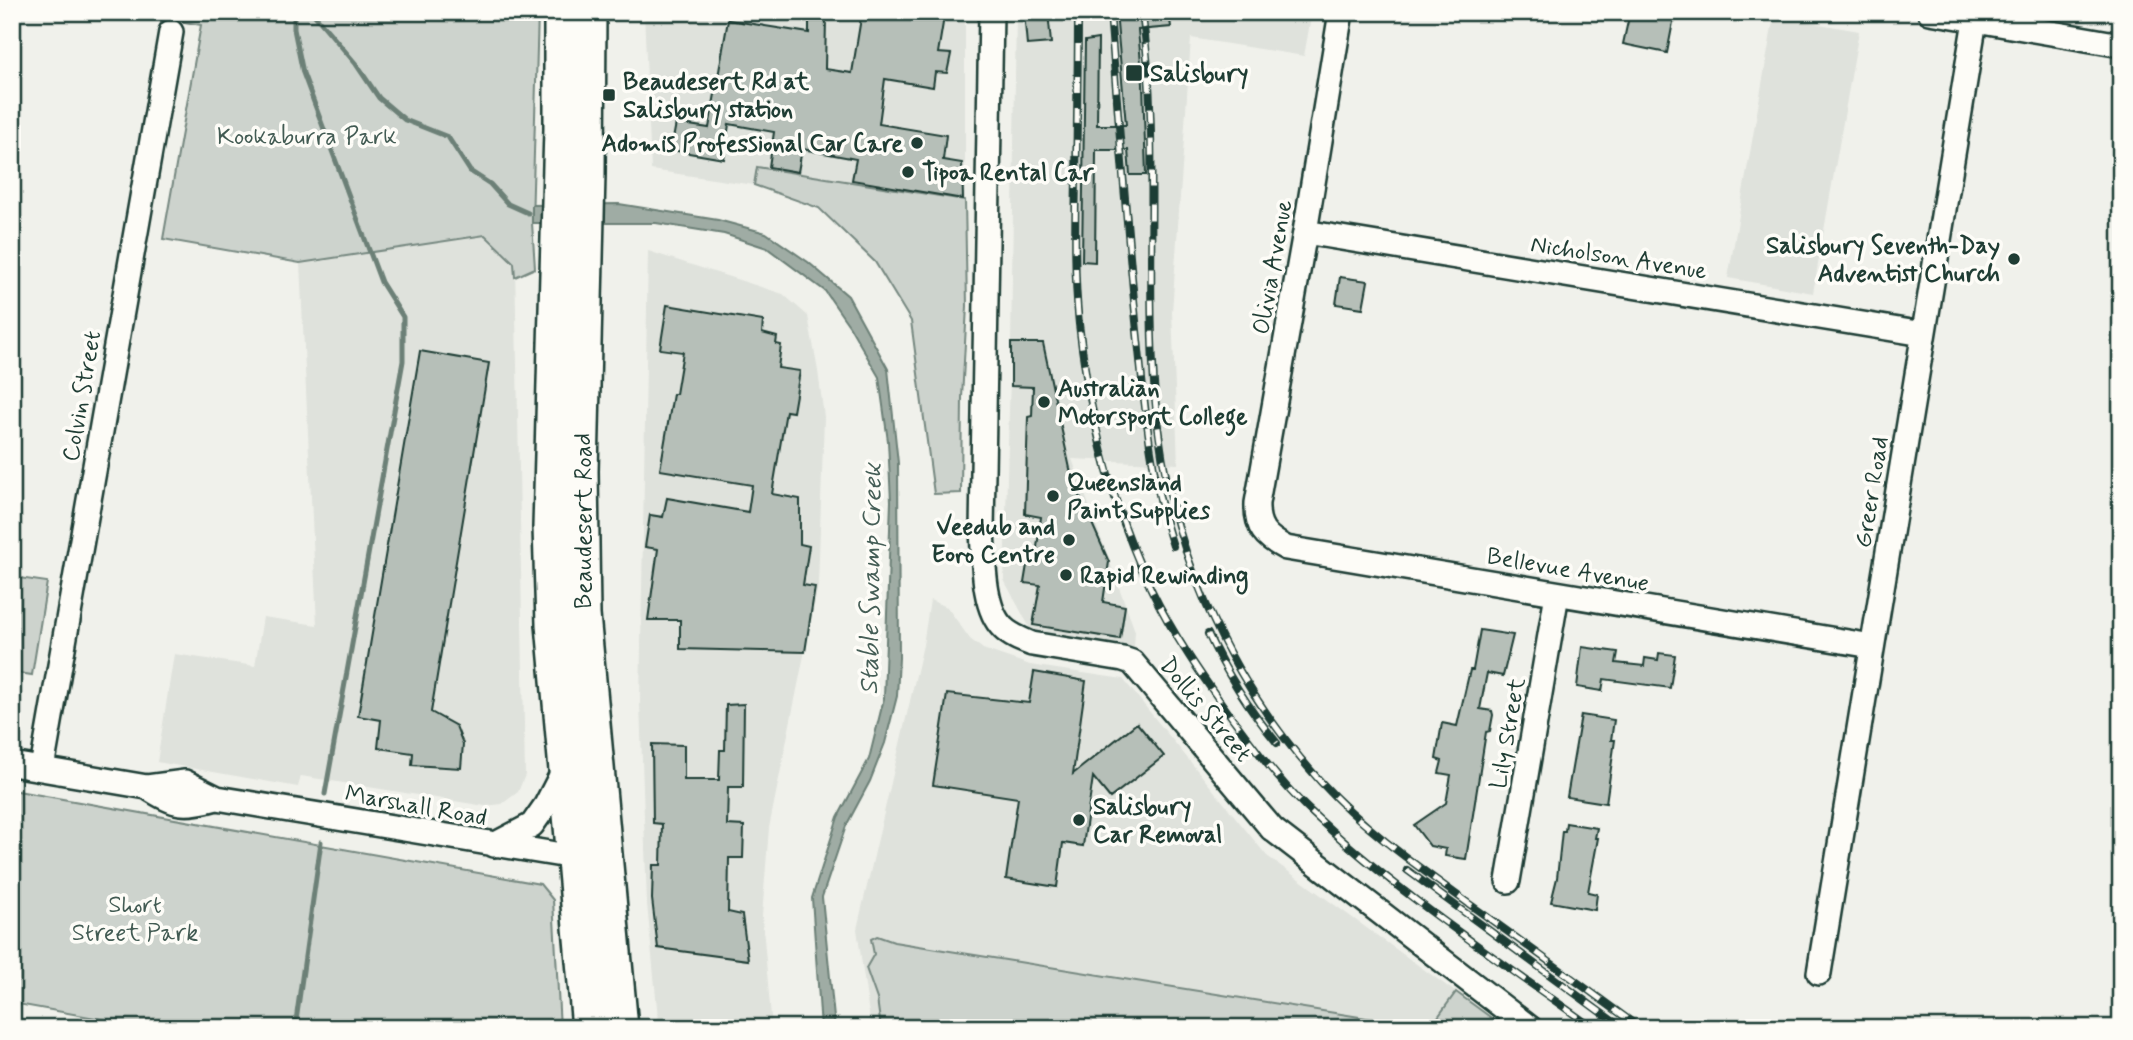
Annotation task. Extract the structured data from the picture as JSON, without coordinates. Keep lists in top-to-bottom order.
{
  "streets": {
    "highway": ["Beaudesert Road"],
    "street": [
      "Nicholson Avenue",
      "Olivia Avenue",
      "Colvin Street",
      "Greer Road",
      "Bellevue Avenue",
      "Dollis Street",
      "Lily Street",
      "Marshall Road"
    ]
  },
  "crossings": [
    ["Nicholson Avenue", "Olivia Avenue"],
    ["Nicholson Avenue", "Greer Road"],
    ["Olivia Avenue", "Bellevue Avenue"],
    ["Colvin Street", "Marshall Road"],
    ["Greer Road", "Bellevue Avenue"],
    ["Beaudesert Road", "Marshall Road"],
    ["Bellevue Avenue", "Lily Street"]
  ],
  "water": ["Stable Swamp Creek"],
  "parks": ["Kookaburra Park", "Short Street Park"],
  "places": {
    "transit": ["Salisbury", "Beaudesert Rd at Salisbury station"],
    "other": [
      "Adomis Professional Car Care",
      "Tipoa Rental Car",
      "Salisbury Seventh-Day Adventist Church",
      "Australian Motorsport College",
      "Queensland Paint Supplies",
      "Veedub and Eoro Centre",
      "Rapid Rewinding",
      "Salisbury Car Removal"
    ]
  }
}
